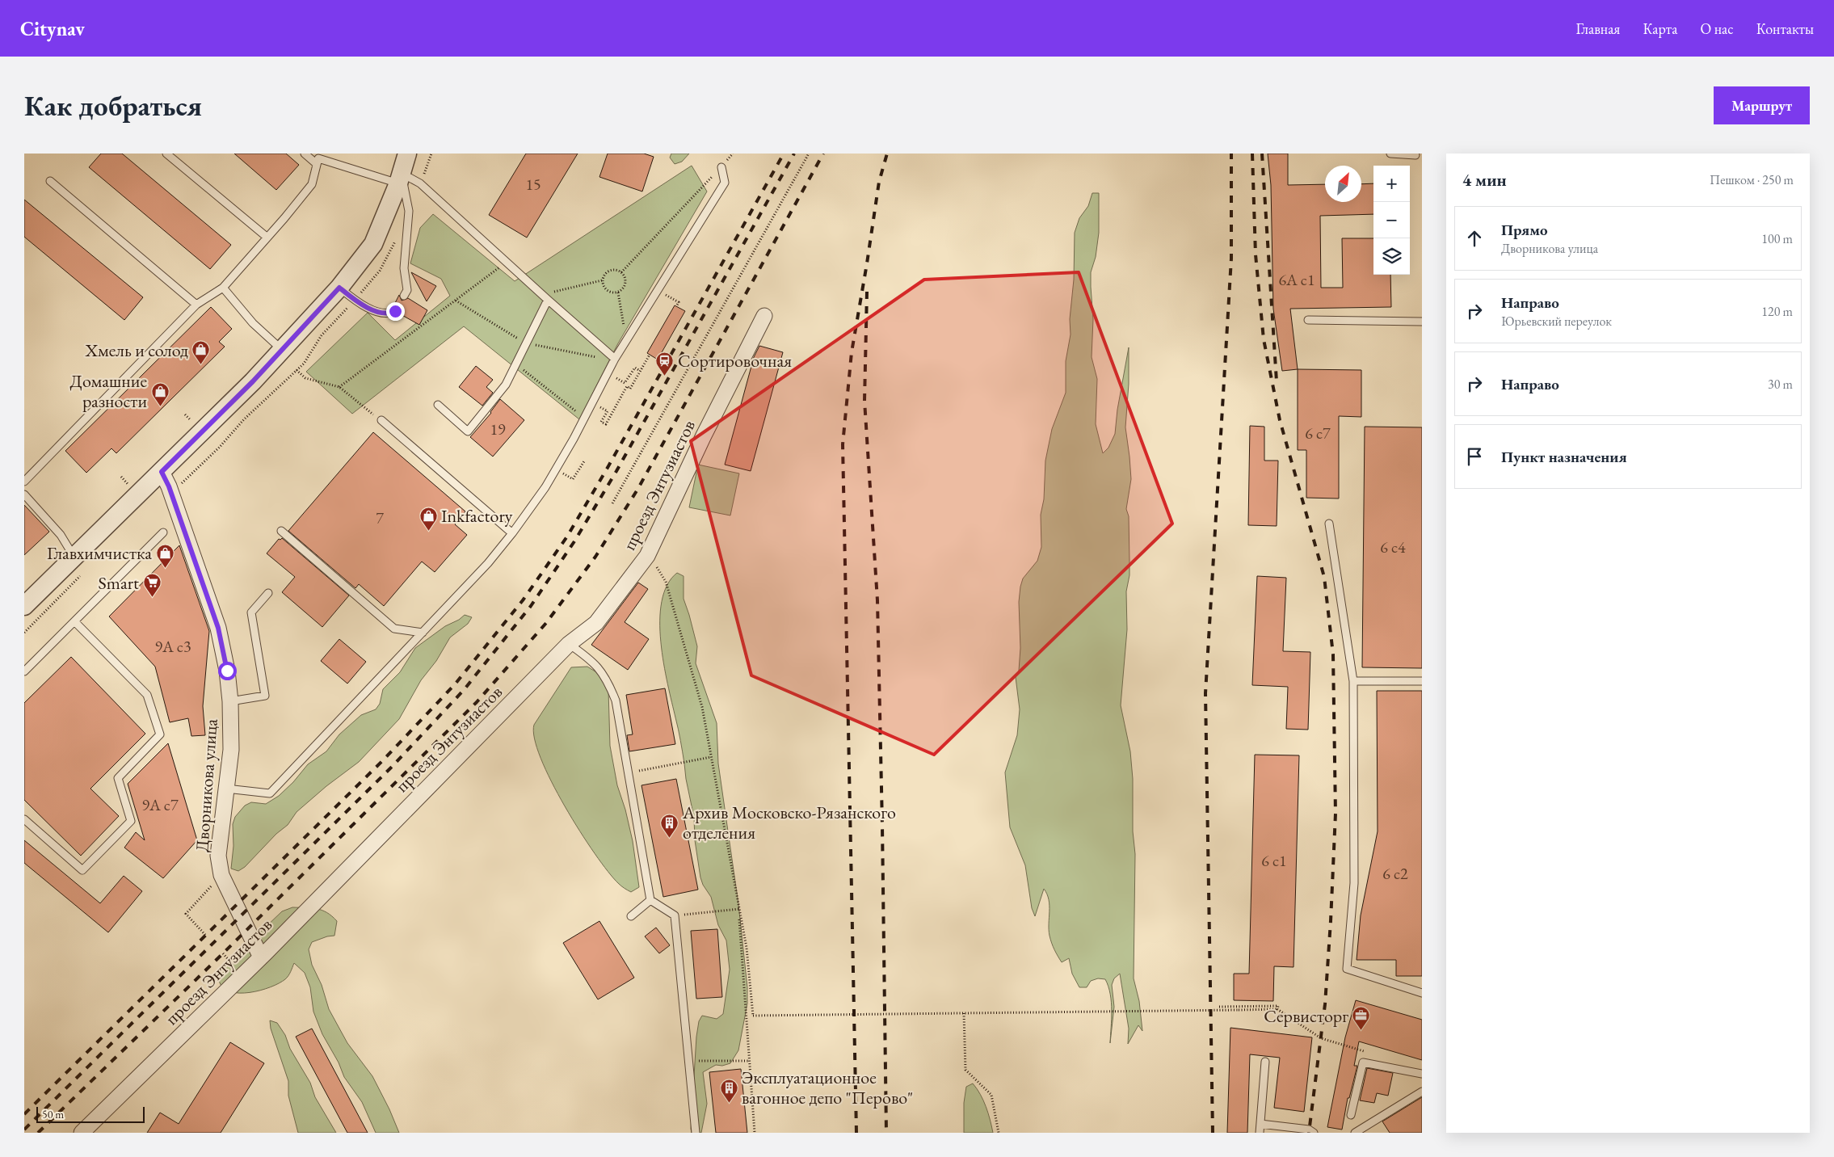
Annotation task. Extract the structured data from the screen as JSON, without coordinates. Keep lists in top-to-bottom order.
{
  "streets": {
    "street": ["проезд Энтузиастов", "Дворникова улица"]
  },
  "crossings": [
    ["проезд Энтузиастов", "Дворникова улица"]
  ],
  "places": {
    "shop": [
      "Хмель и солод",
      "Домашние разности",
      "Inkfactory",
      "Главхимчистка"
    ],
    "station": ["Сортировочная"],
    "supermarket": ["Smart"],
    "building": ["Архив Московско-Рязанского отделения", "Эксплуатационное вагонное депо \"Перово\""],
    "office": ["Сервисторг"]
  },
  "house_numbers": [
    "15",
    "6А с1",
    "19",
    "6 с7",
    "7",
    "6 с4",
    "9А с3",
    "9А с7",
    "6 с1",
    "6 с2"
  ],
  "scale_bar": "50 m",
  "north": "top right",
  "page": {
    "header": "Citynav",
    "nav": [
      "Главная",
      "Карта",
      "О нас",
      "Контакты"
    ],
    "buttons": "Маршрут",
    "title": "Как добраться",
    "heading": ["4 мин", "Пешком · 250 m"],
    "map_buttons": ["+", "−"],
    "list": [
      ["Прямо", "Дворникова улица", "100 m"],
      ["Направо", "Юрьевский переулок", "120 m"],
      ["Направо", "30 m"],
      "Пункт назначения"
    ],
    "scale": "50 m"
  }
}
